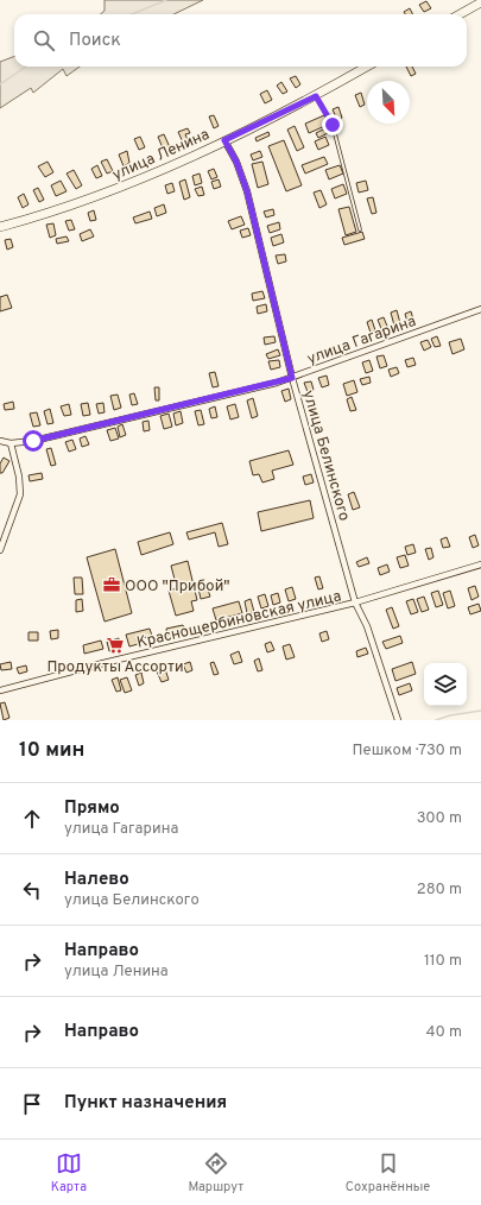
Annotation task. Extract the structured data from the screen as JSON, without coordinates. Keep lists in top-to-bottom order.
{
  "streets": {
    "main road": ["улица Ленина"],
    "street": ["улица Гагарина", "улица Белинского", "Краснощербиновская улица"]
  },
  "crossings": [
    ["улица Ленина", "улица Белинского"],
    ["улица Гагарина", "улица Белинского"],
    ["улица Белинского", "Краснощербиновская улица"]
  ],
  "places": {
    "office": ["ООО \"Прибой\""],
    "supermarket": ["Продукты Ассорти"]
  },
  "north": "bottom right",
  "page": {
    "search": "Поиск",
    "heading": ["10 мин", "Пешком · 730 m"],
    "list": [
      ["Прямо", "улица Гагарина", "300 m"],
      ["Налево", "улица Белинского", "280 m"],
      ["Направо", "улица Ленина", "110 m"],
      ["Направо", "40 m"],
      "Пункт назначения"
    ],
    "nav": ["Карта", "Маршрут", "Сохранённые"]
  }
}
